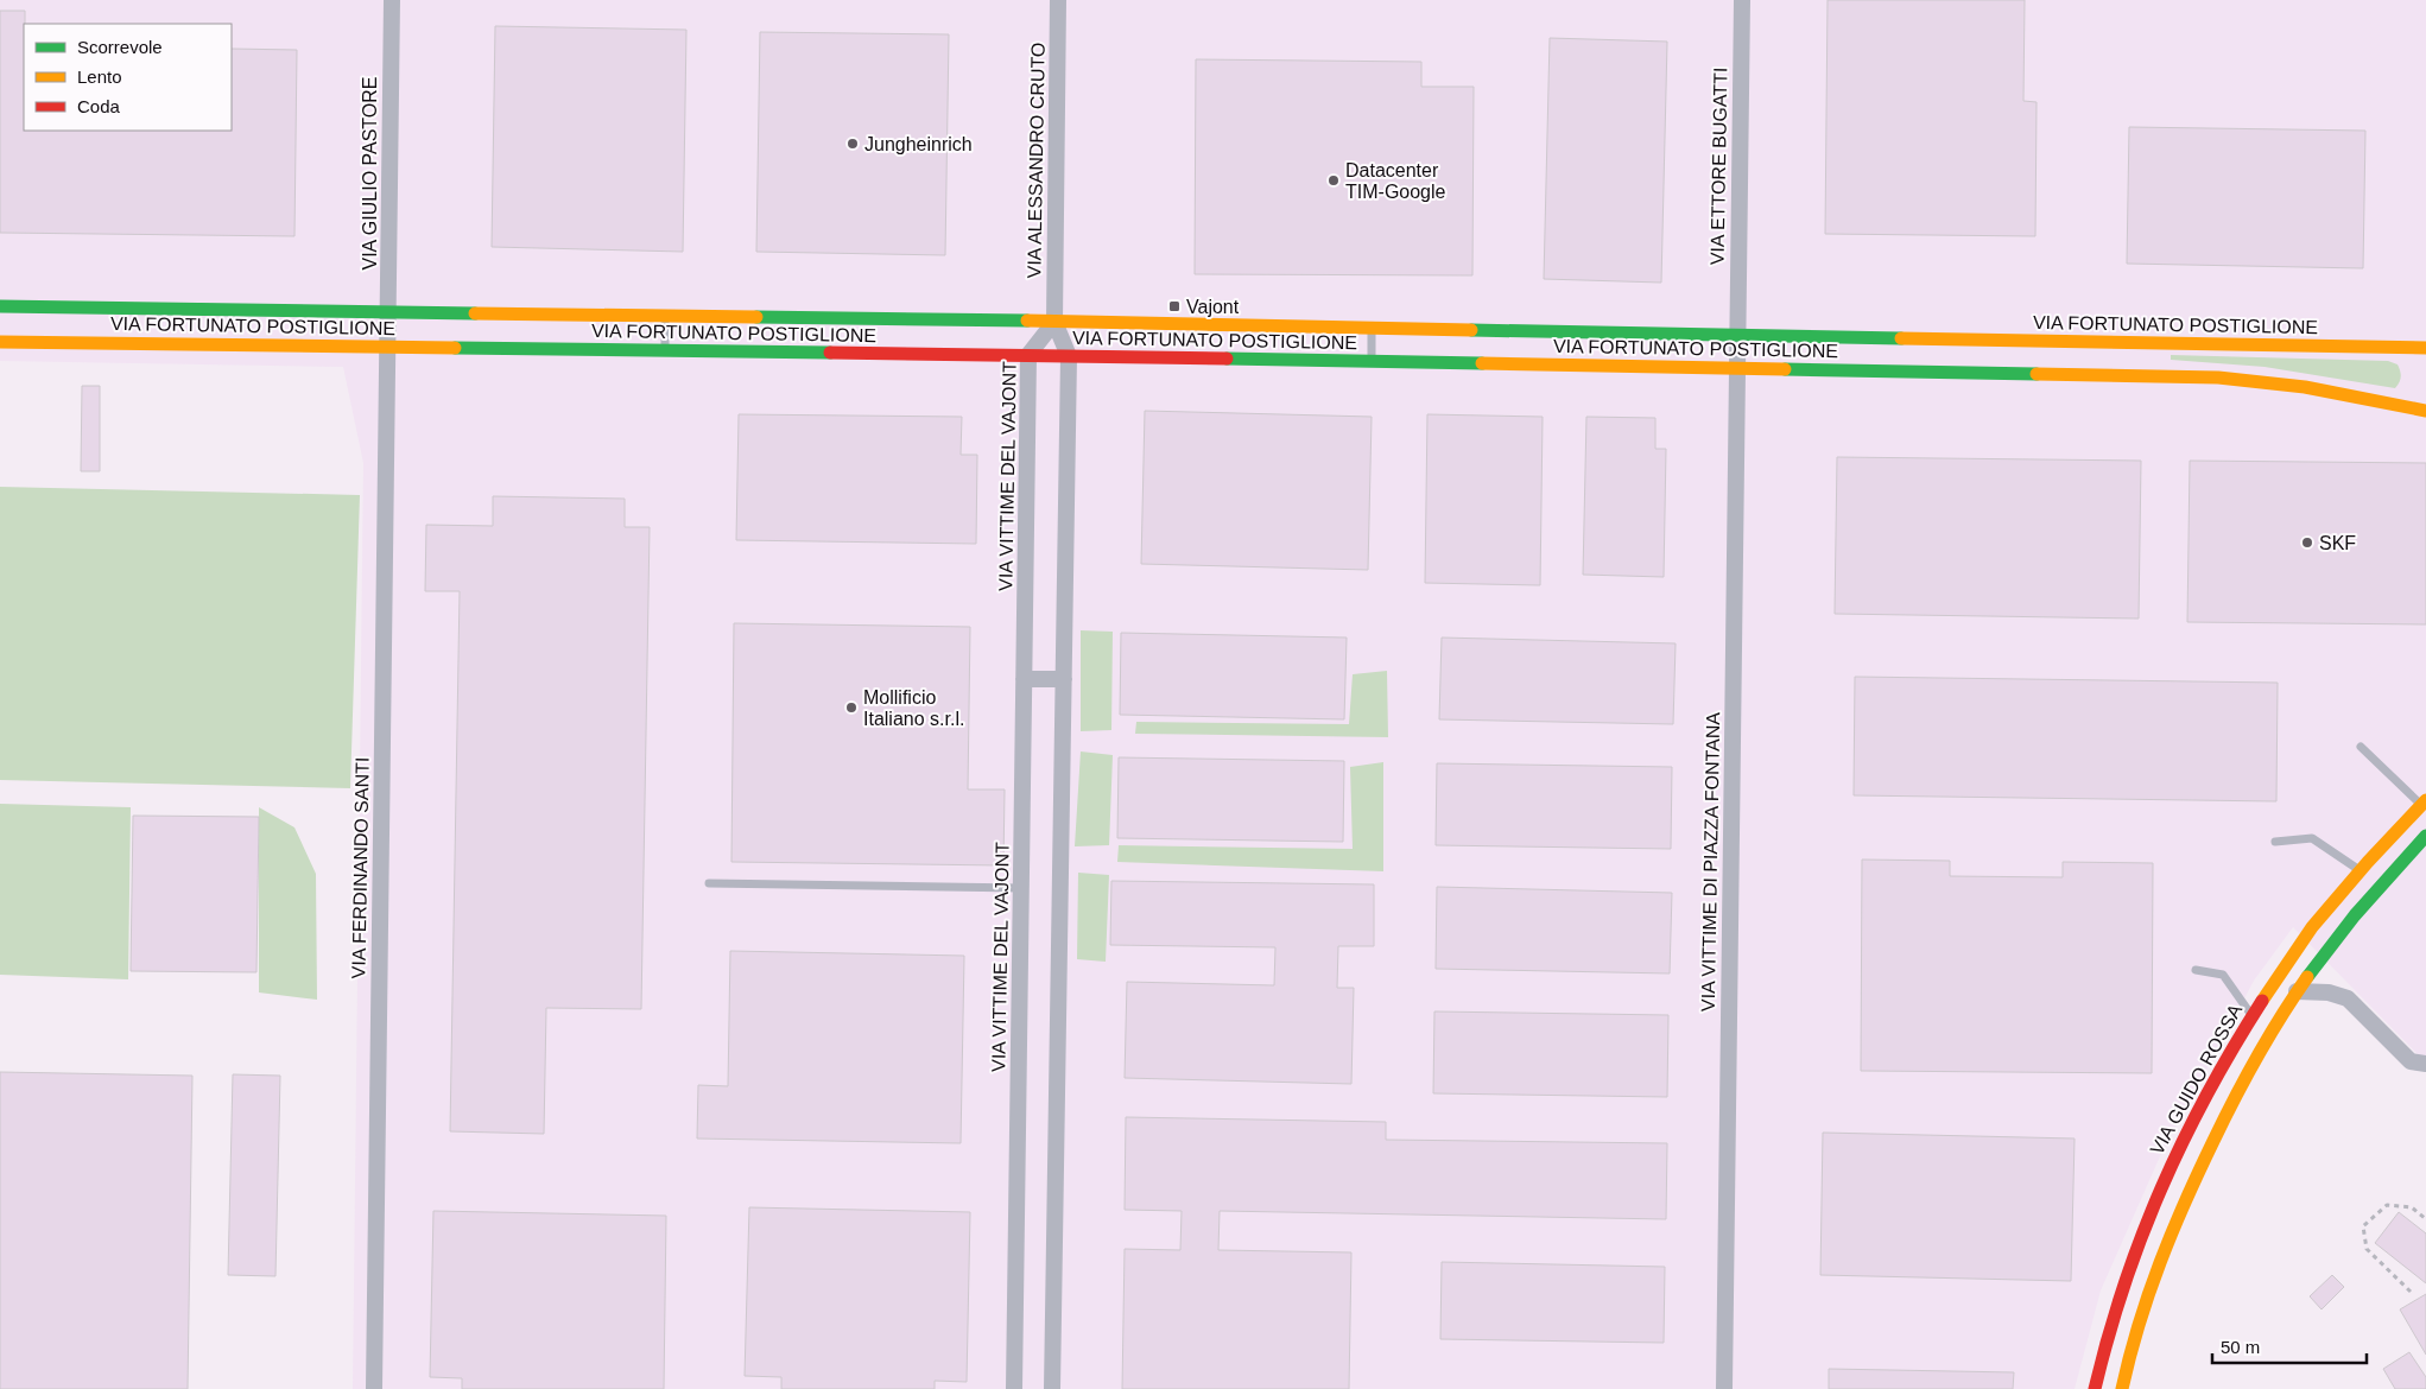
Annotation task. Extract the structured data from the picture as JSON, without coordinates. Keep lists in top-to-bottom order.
{
  "streets": {
    "street": [
      "VIA ALESSANDRO CRUTO",
      "VIA ETTORE BUGATTI",
      "VIA GIULIO PASTORE",
      "VIA FORTUNATO POSTIGLIONE",
      "VIA VITTIME DEL VAJONT",
      "VIA VITTIME DI PIAZZA FONTANA",
      "VIA FERDINANDO SANTI",
      "VIA GUIDO ROSSA"
    ]
  },
  "crossings": [
    ["VIA ALESSANDRO CRUTO", "VIA FORTUNATO POSTIGLIONE"],
    ["VIA ALESSANDRO CRUTO", "VIA VITTIME DEL VAJONT"],
    ["VIA ETTORE BUGATTI", "VIA FORTUNATO POSTIGLIONE"],
    ["VIA ETTORE BUGATTI", "VIA VITTIME DI PIAZZA FONTANA"],
    ["VIA GIULIO PASTORE", "VIA FORTUNATO POSTIGLIONE"],
    ["VIA GIULIO PASTORE", "VIA FERDINANDO SANTI"],
    ["VIA FORTUNATO POSTIGLIONE", "VIA VITTIME DEL VAJONT"],
    ["VIA FORTUNATO POSTIGLIONE", "VIA VITTIME DI PIAZZA FONTANA"],
    ["VIA FORTUNATO POSTIGLIONE", "VIA FERDINANDO SANTI"]
  ],
  "places": {
    "other": [
      "Jungheinrich",
      "Datacenter TIM-Google",
      "SKF",
      "Mollificio Italiano s.r.l."
    ],
    "transit": ["Vajont"]
  },
  "legend": ["Scorrevole", "Lento", "Coda"],
  "scale_bar": "50 m"
}
